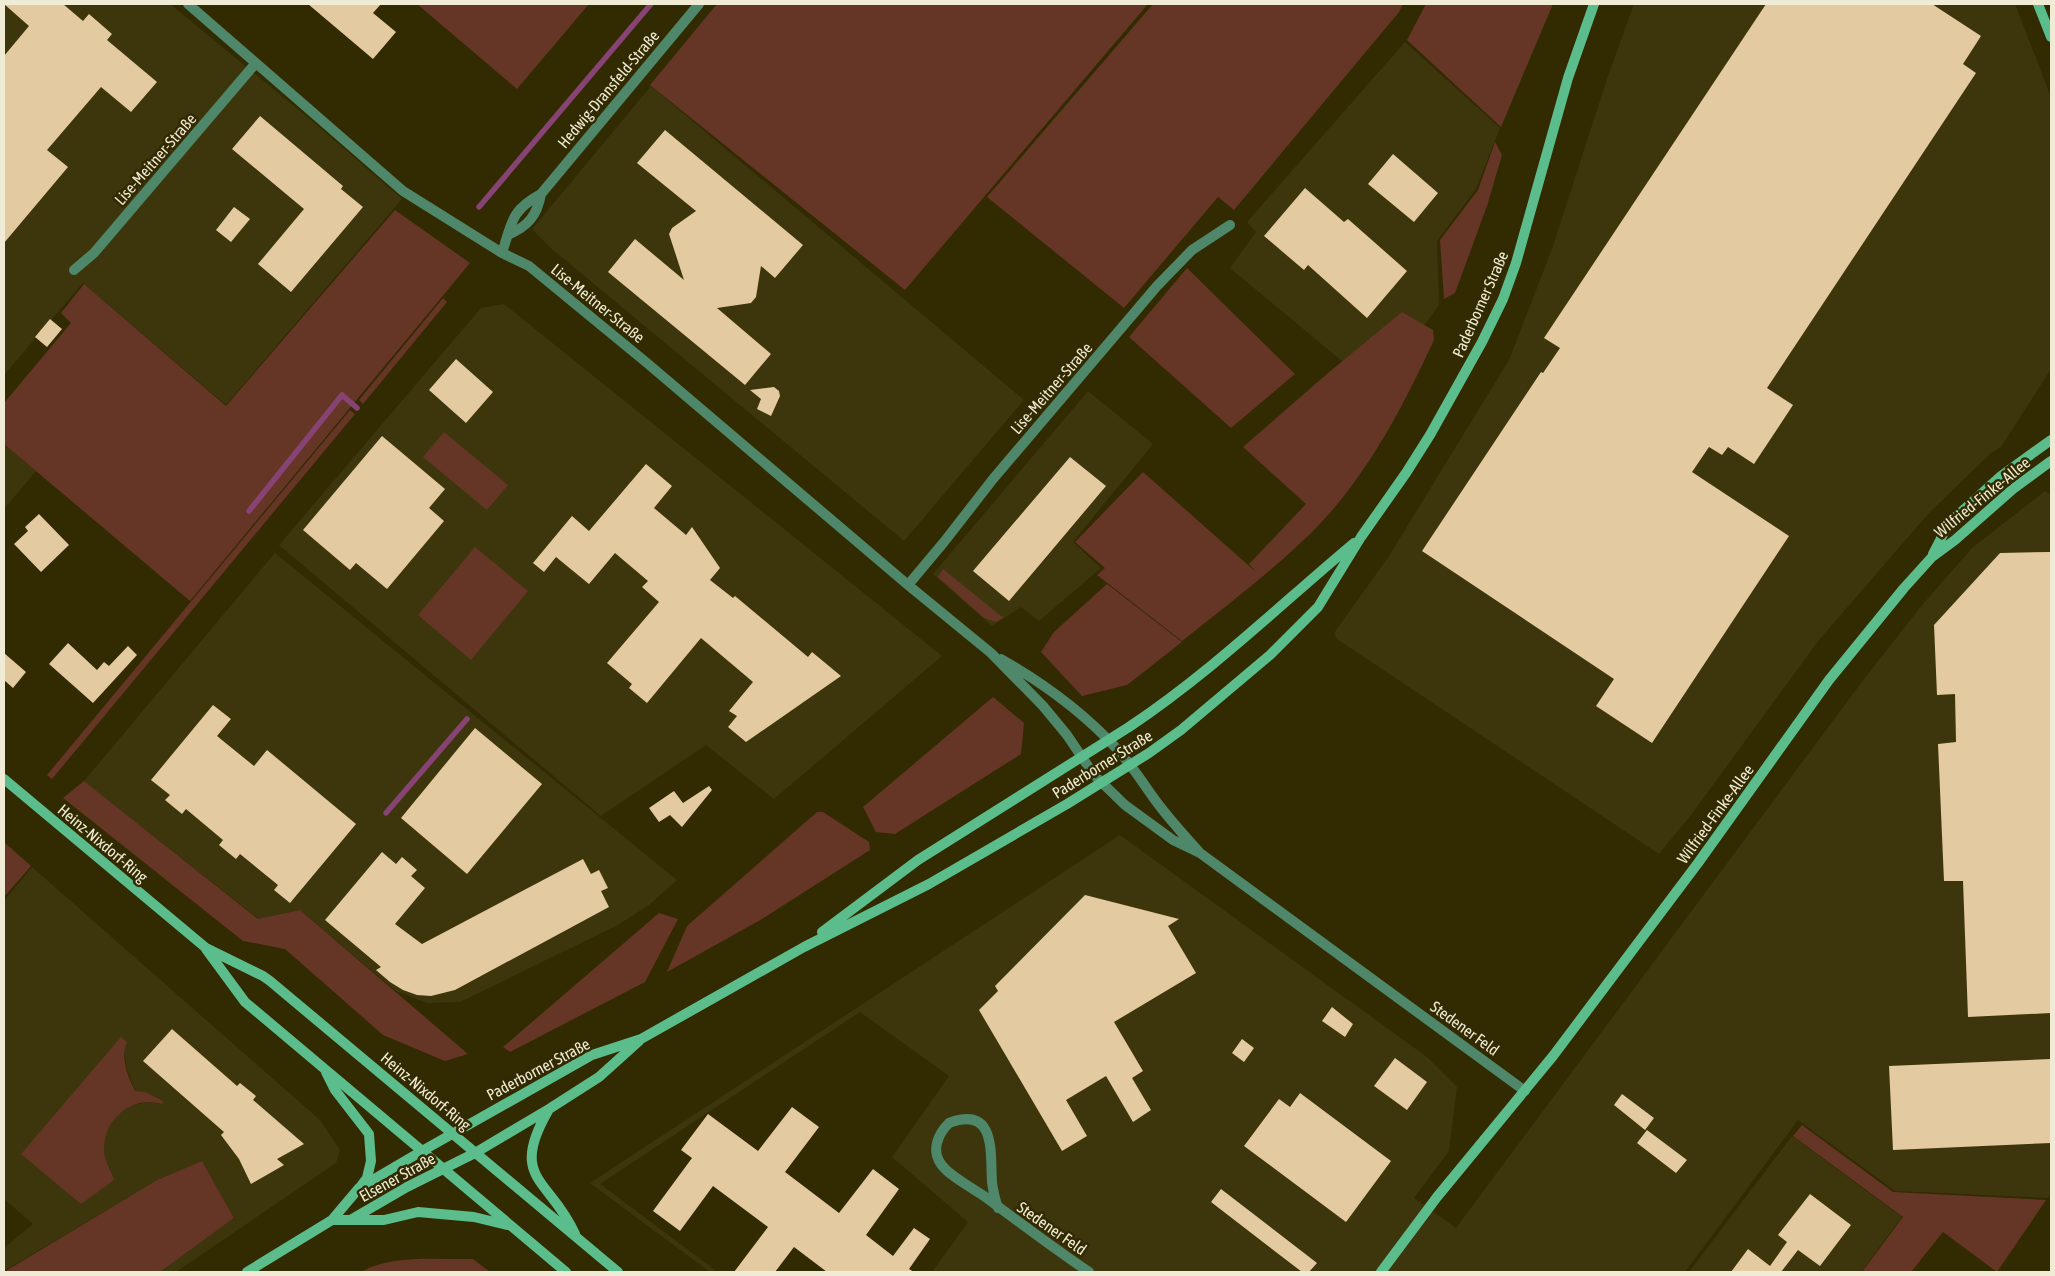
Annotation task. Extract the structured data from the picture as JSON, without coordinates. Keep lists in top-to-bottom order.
{
  "streets": {
    "street": [
      "Hedwig-Dransfeld-Straße",
      "Lise-Meitner-Straße",
      "Paderborner Straße",
      "Wilfried-Finke-Allee",
      "Heinz-Nixdorf-Ring",
      "Stedener Feld",
      "Elsener Straße"
    ]
  },
  "crossings": [
    ["Hedwig-Dransfeld-Straße", "Lise-Meitner-Straße"],
    ["Lise-Meitner-Straße", "Paderborner Straße"],
    ["Lise-Meitner-Straße", "Stedener Feld"],
    ["Paderborner Straße", "Heinz-Nixdorf-Ring"],
    ["Paderborner Straße", "Stedener Feld"],
    ["Paderborner Straße", "Elsener Straße"],
    ["Wilfried-Finke-Allee", "Stedener Feld"],
    ["Heinz-Nixdorf-Ring", "Elsener Straße"]
  ]
}
